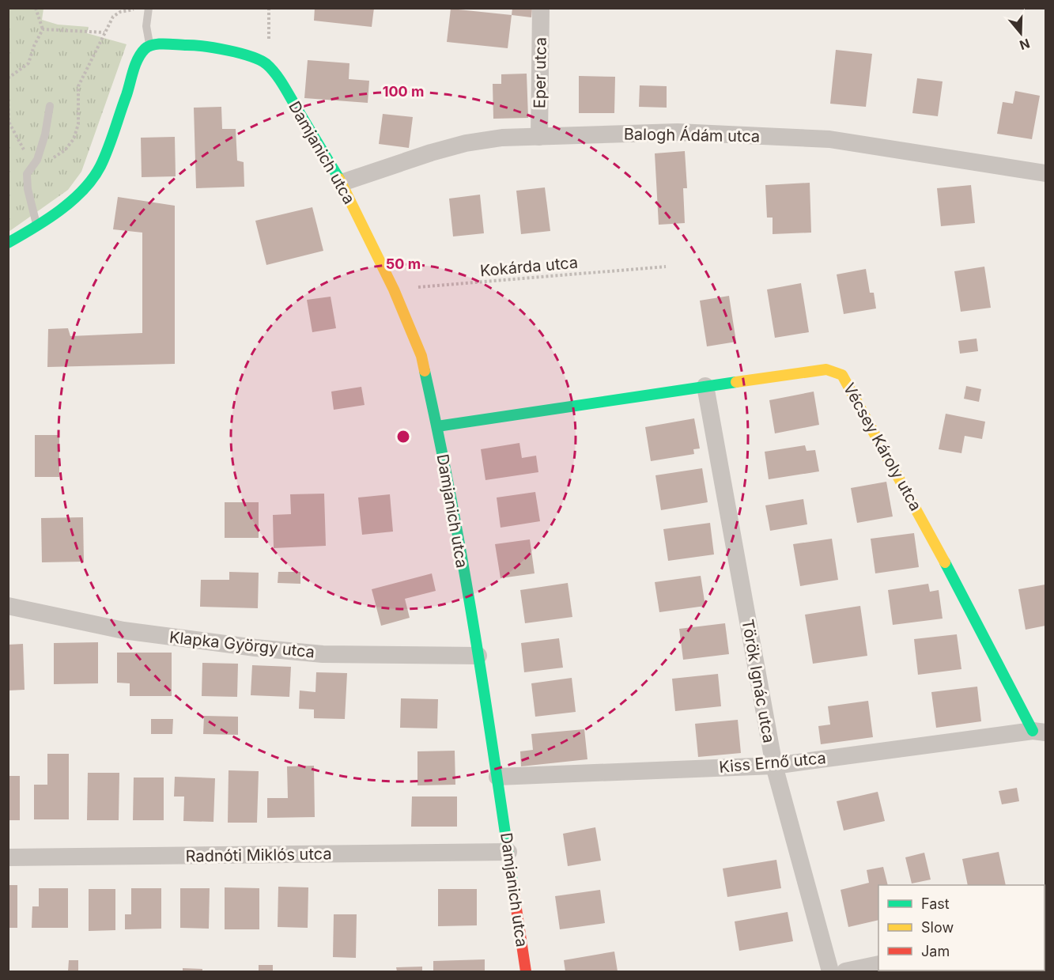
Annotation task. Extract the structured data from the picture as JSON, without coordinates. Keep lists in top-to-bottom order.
{
  "streets": {
    "street": [
      "Eper utca",
      "Balogh Ádám utca",
      "Damjanich utca",
      "Vécsey Károly utca",
      "Klapka György utca",
      "Török Ignác utca",
      "Kiss Ernő utca",
      "Radnóti Miklós utca"
    ],
    "path": ["Kokárda utca"]
  },
  "crossings": [
    ["Eper utca", "Balogh Ádám utca"],
    ["Balogh Ádám utca", "Damjanich utca"],
    ["Damjanich utca", "Kokárda utca"],
    ["Damjanich utca", "Vécsey Károly utca"],
    ["Damjanich utca", "Klapka György utca"],
    ["Damjanich utca", "Kiss Ernő utca"],
    ["Damjanich utca", "Radnóti Miklós utca"],
    ["Vécsey Károly utca", "Török Ignác utca"],
    ["Vécsey Károly utca", "Kiss Ernő utca"],
    ["Török Ignác utca", "Kiss Ernő utca"]
  ],
  "legend": ["Fast", "Slow", "Jam"],
  "north": "bottom",
  "rings": ["100 m", "50 m"]
}
